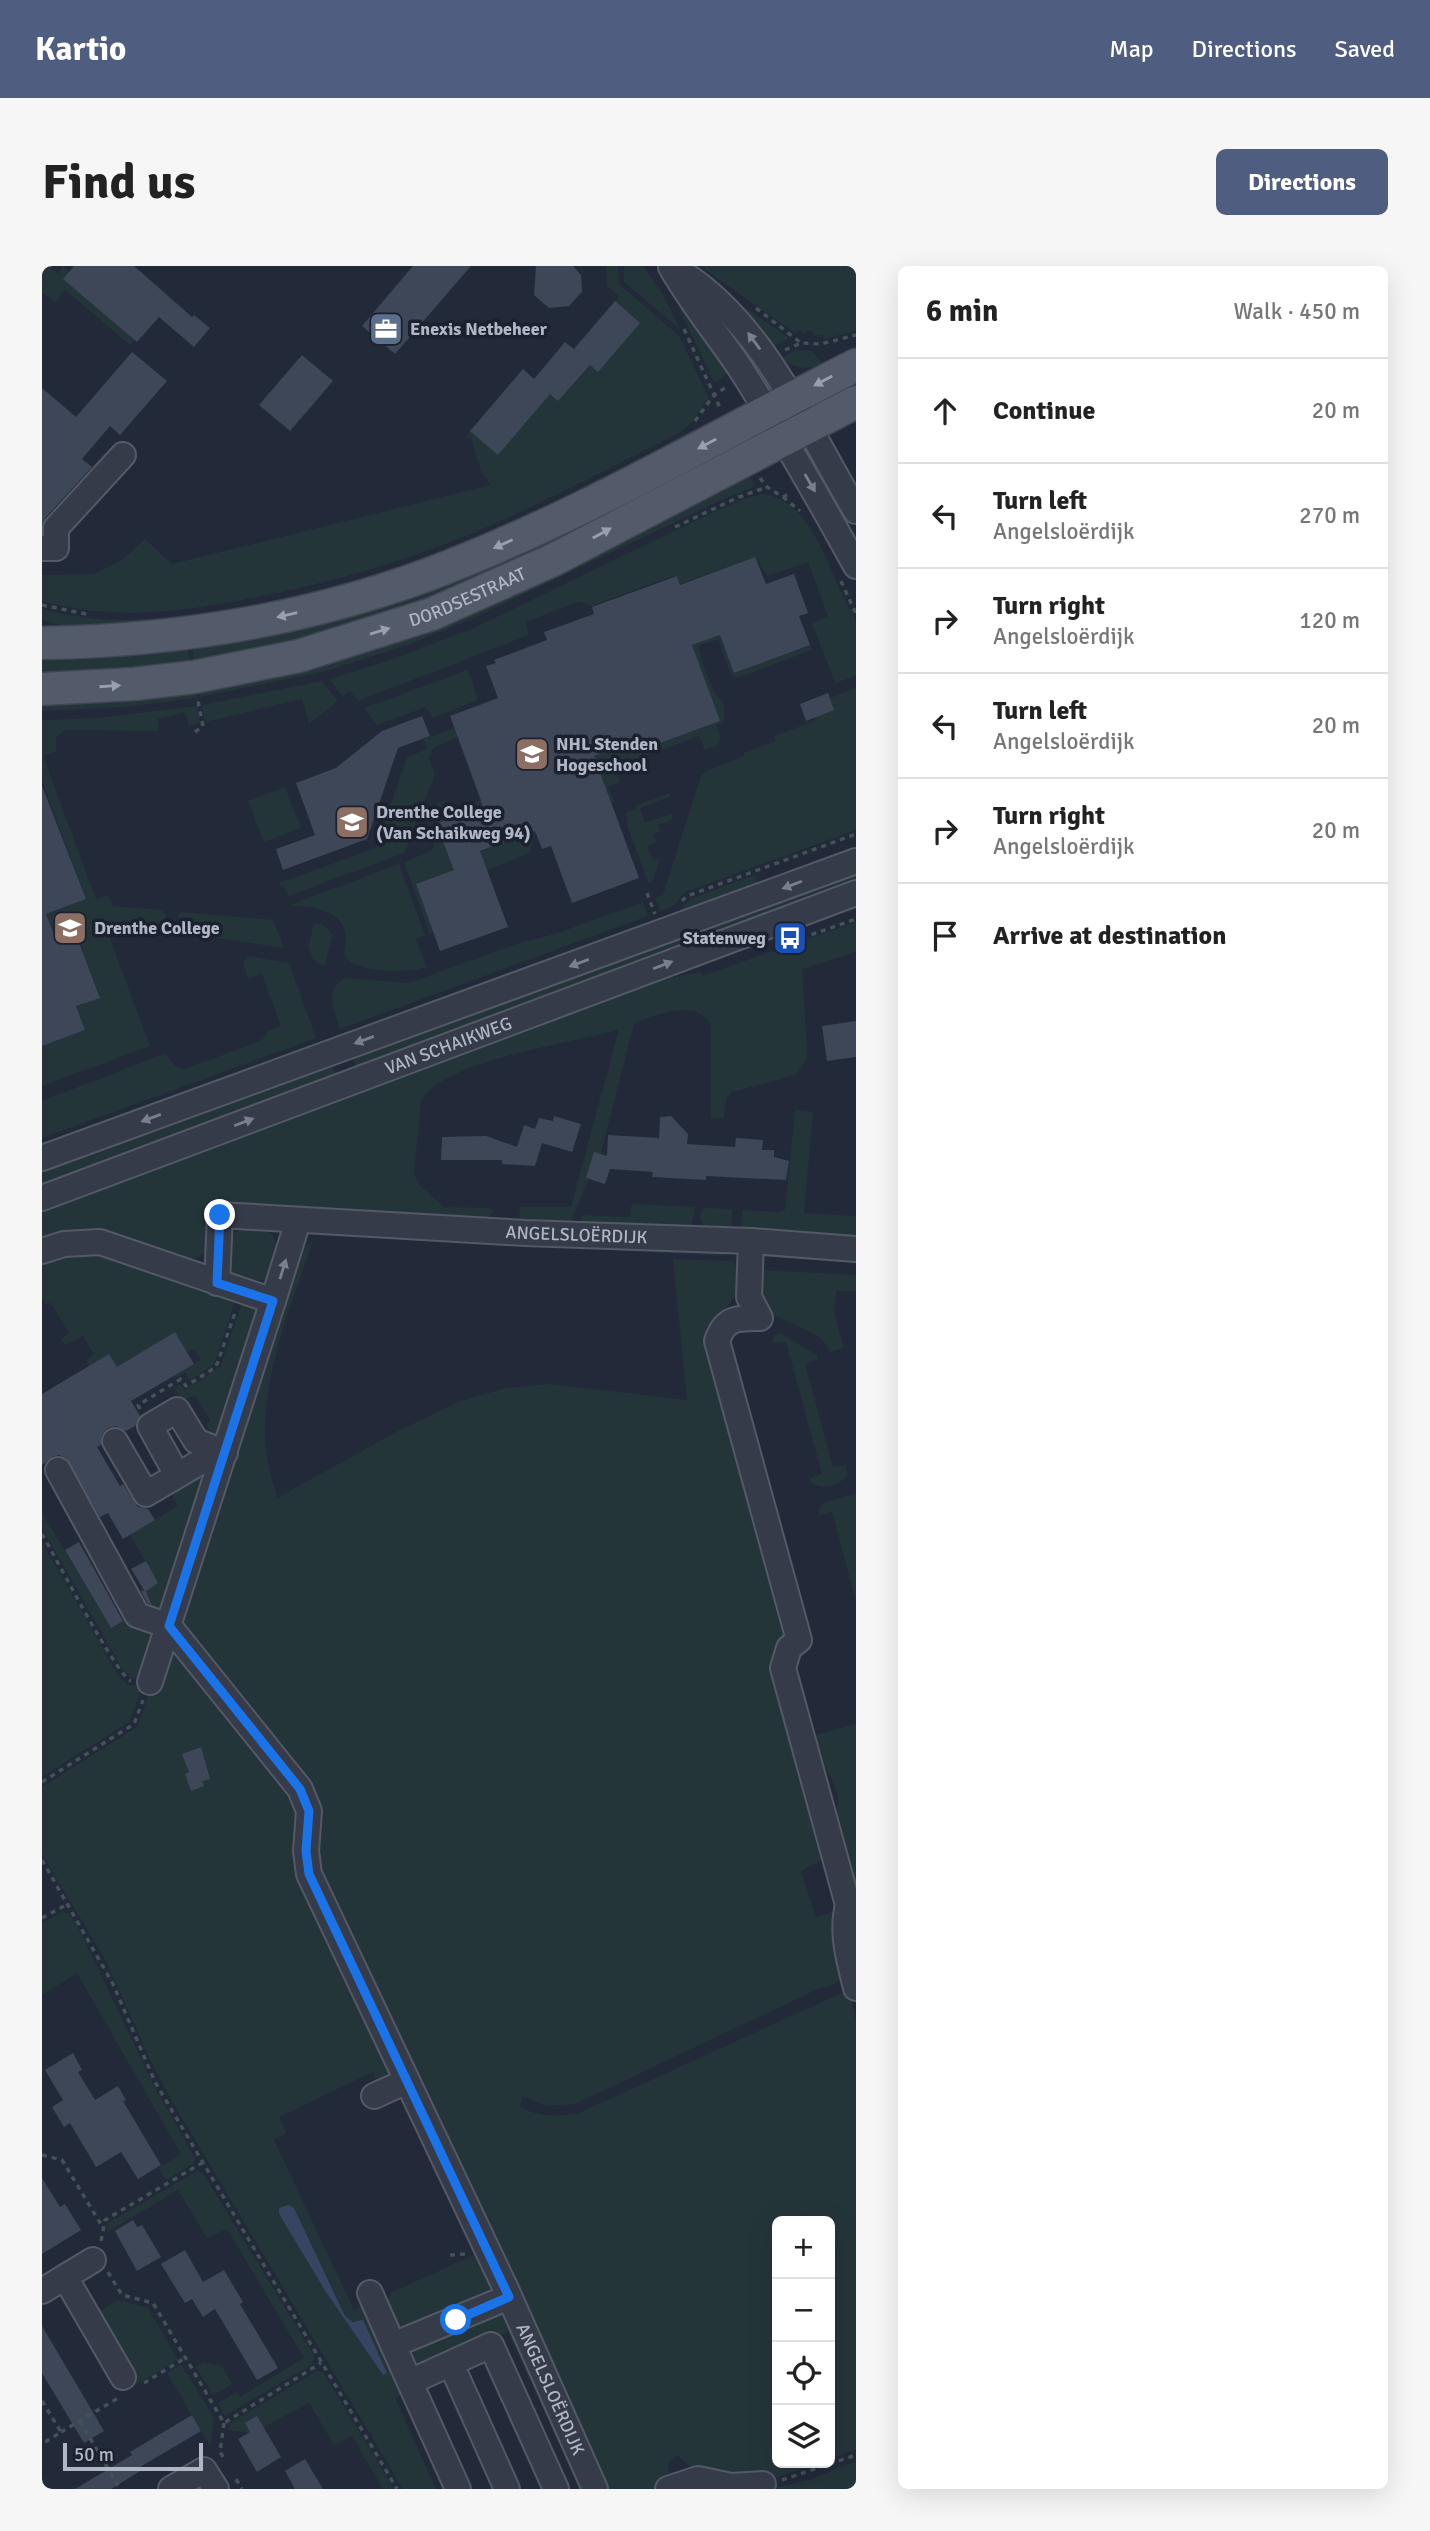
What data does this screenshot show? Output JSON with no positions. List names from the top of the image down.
{
  "streets": {
    "main road": ["DORDSESTRAAT"],
    "street": ["VAN SCHAIKWEG", "ANGELSLOËRDIJK"]
  },
  "places": {
    "office": ["Enexis Netbeheer"],
    "school or university": ["NHL Stenden Hogeschool", "Drenthe College (Van Schaikweg 94)", "Drenthe College"],
    "bus stop": ["Statenweg"]
  },
  "scale_bar": "50 m",
  "page": {
    "header": "Kartio",
    "nav": ["Map", "Directions", "Saved"],
    "buttons": "Directions",
    "title": "Find us",
    "heading": ["6 min", "Walk · 450 m"],
    "list": [
      ["Continue", "20 m"],
      ["Turn left", "Angelsloërdijk", "270 m"],
      ["Turn right", "Angelsloërdijk", "120 m"],
      ["Turn left", "Angelsloërdijk", "20 m"],
      ["Turn right", "Angelsloërdijk", "20 m"],
      "Arrive at destination"
    ],
    "map_buttons": ["+", "−"],
    "scale": "50 m"
  }
}
